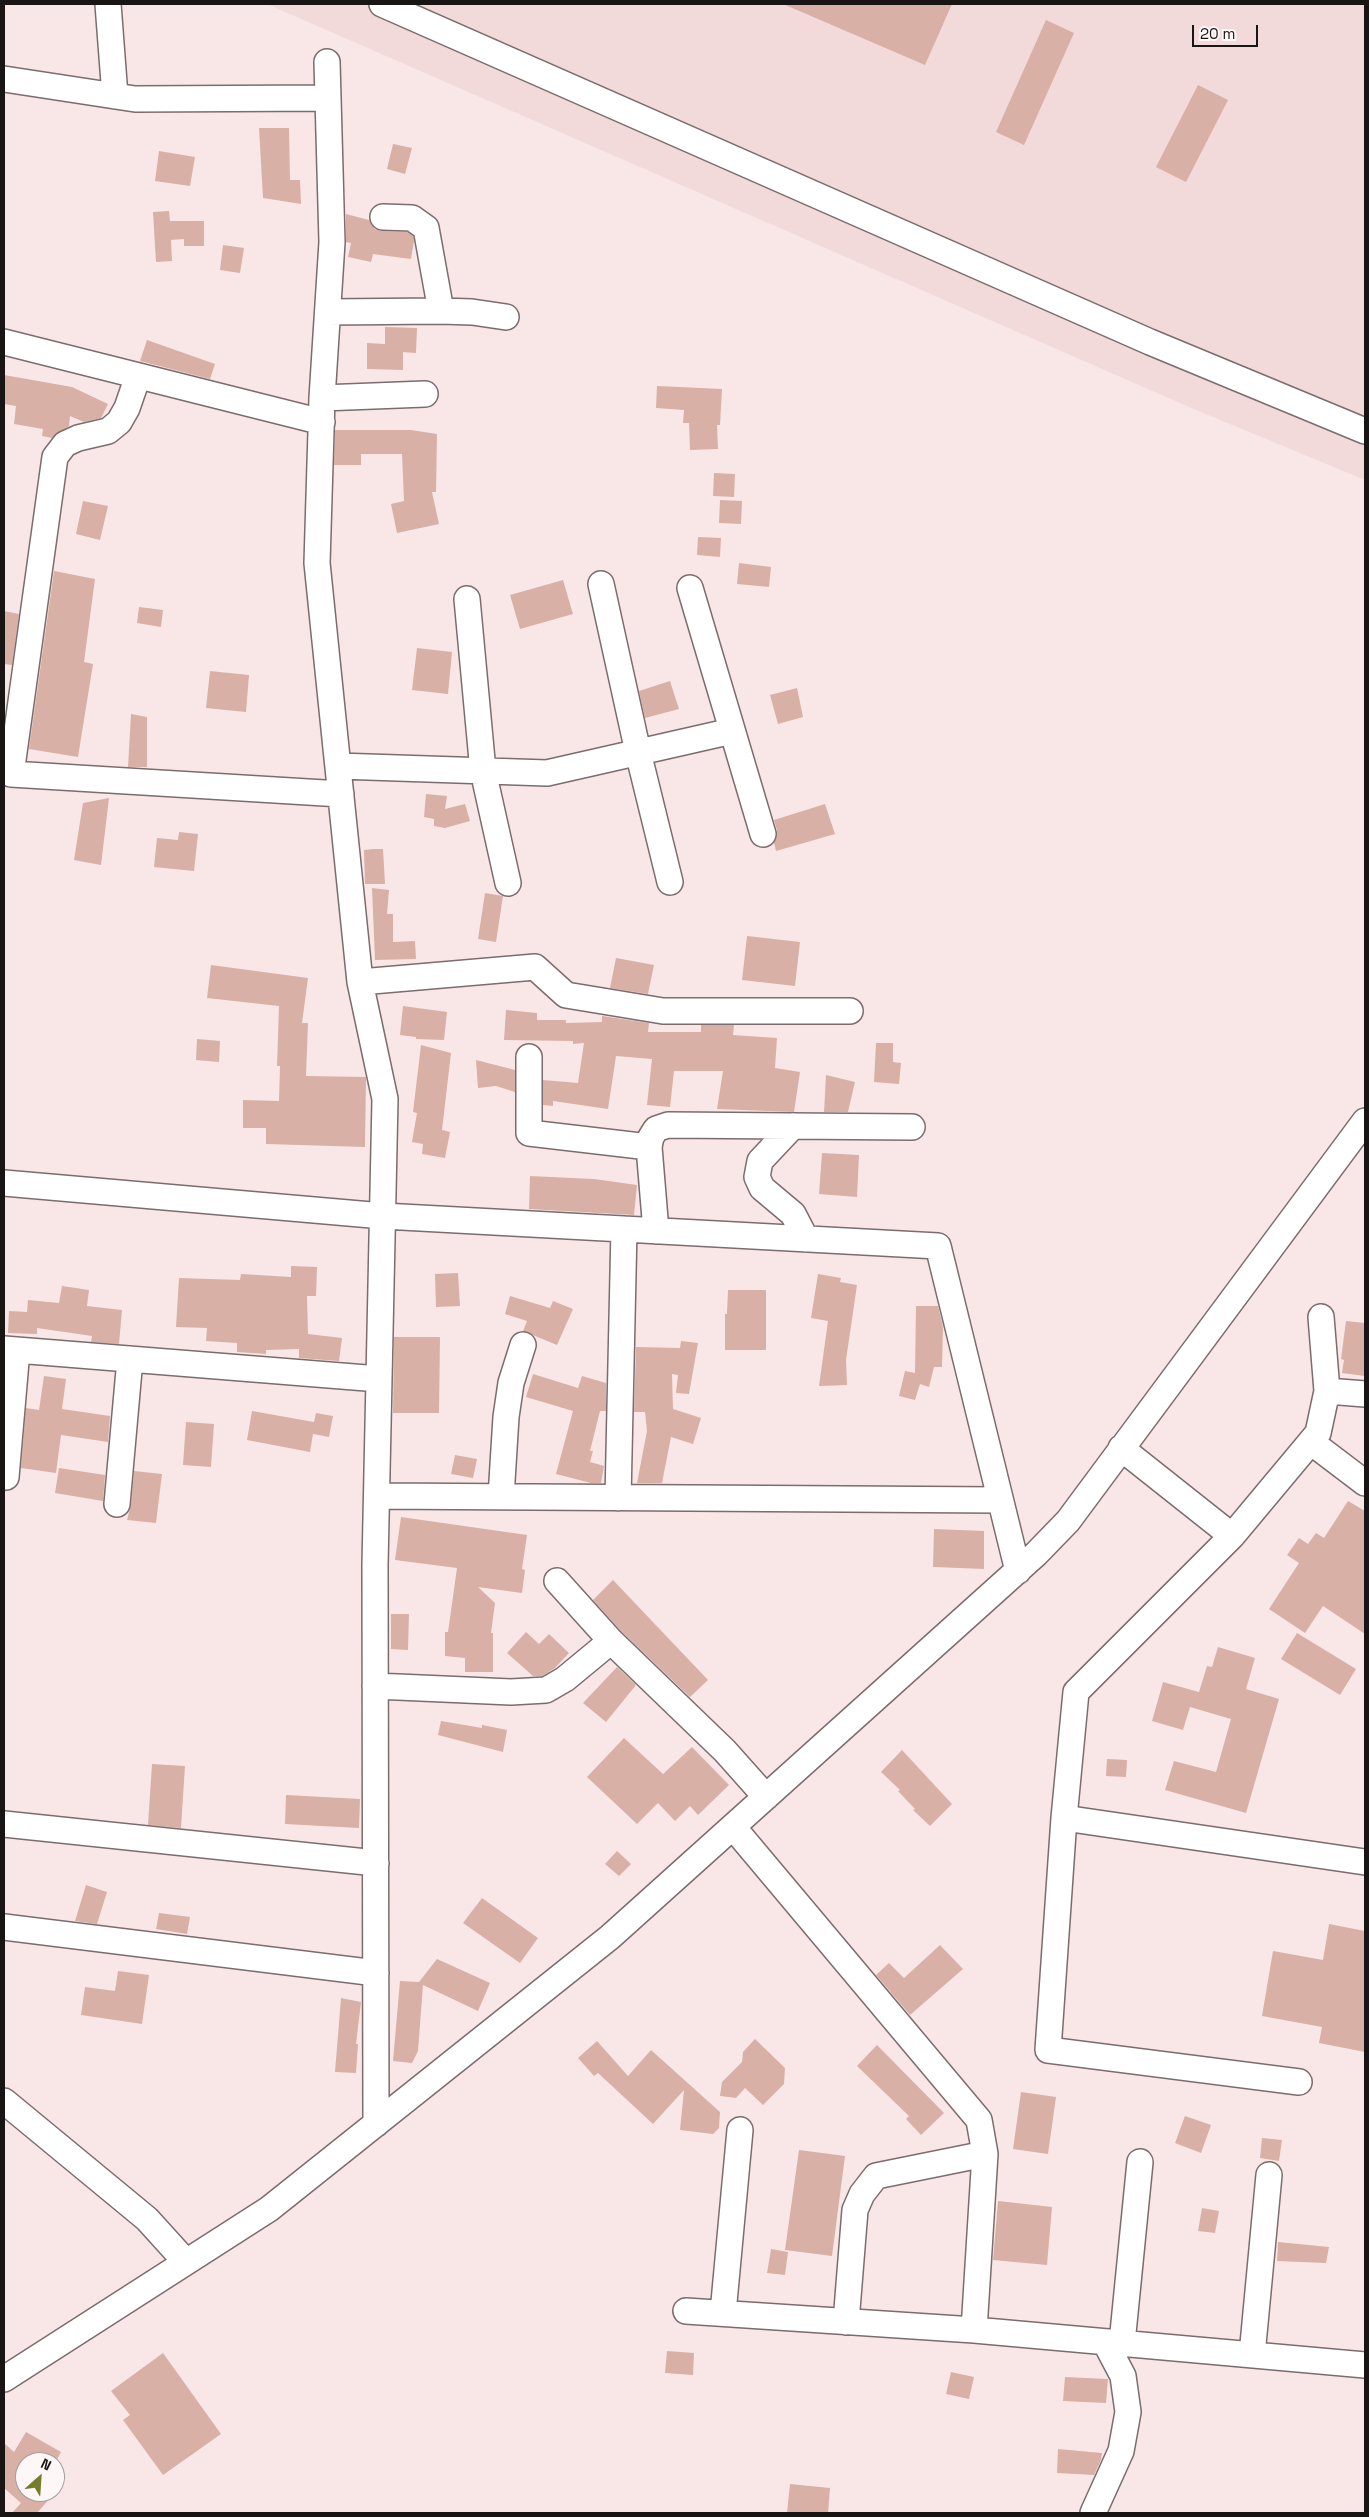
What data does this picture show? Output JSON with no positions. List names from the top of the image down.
{
  "scale_bar": "20 m",
  "north": "top right"
}
